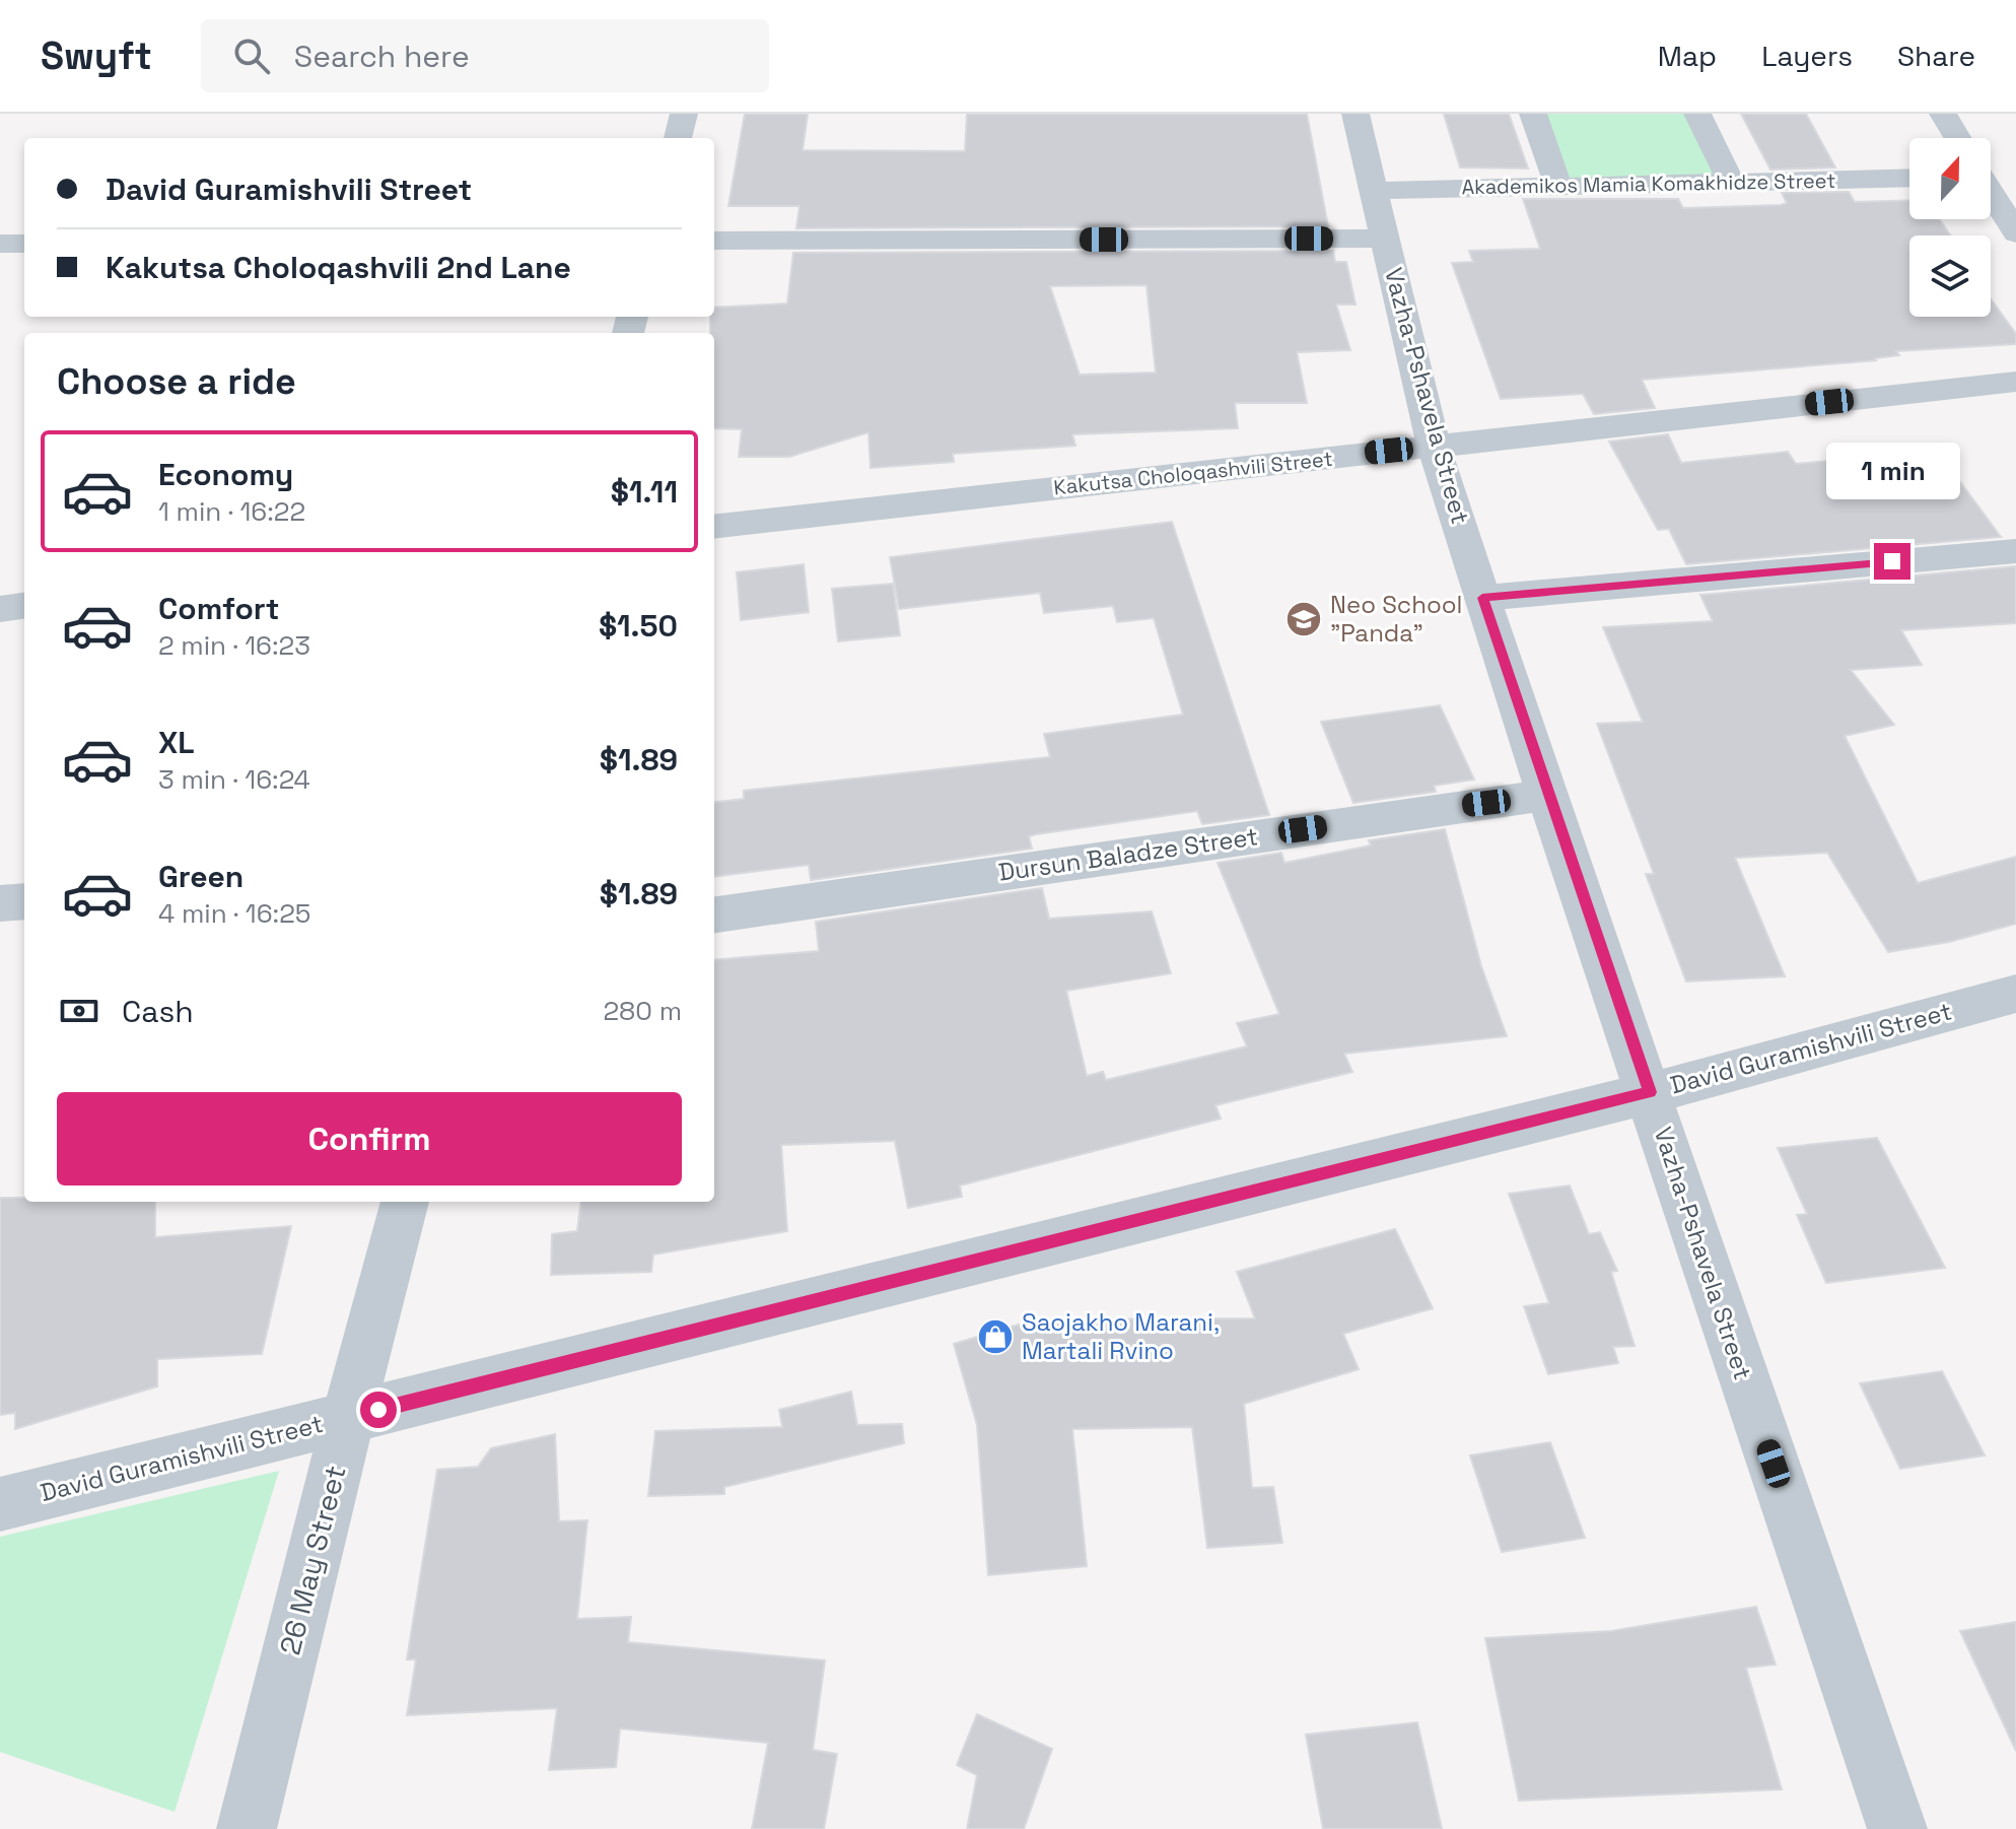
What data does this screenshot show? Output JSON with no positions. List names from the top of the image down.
{
  "streets": {
    "street": [
      "Akademikos Mamia Komakhidze Street",
      "Vazha-Pshavela Street",
      "Kakutsa Choloqashvili Street",
      "Dursun Baladze Street",
      "David Guramishvili Street",
      "26 May Street"
    ]
  },
  "crossings": [
    ["Akademikos Mamia Komakhidze Street", "Vazha-Pshavela Street"],
    ["Vazha-Pshavela Street", "Kakutsa Choloqashvili Street"],
    ["Vazha-Pshavela Street", "Dursun Baladze Street"],
    ["Vazha-Pshavela Street", "David Guramishvili Street"],
    ["David Guramishvili Street", "26 May Street"]
  ],
  "places": {
    "school or university": ["Neo School \"Panda\""],
    "shop": ["Saojakho Marani, Martali Rvino"]
  },
  "north": "top",
  "page": {
    "header": "Swyft",
    "search": "Search here",
    "nav": ["Map", "Layers", "Share"],
    "banner": ["David Guramishvili Street", "Kakutsa Choloqashvili 2nd Lane"],
    "heading": "Choose a ride",
    "list": [
      {
        "name": "Economy",
        "note": "1 min · 16:22",
        "value": "$1.11"
      },
      {
        "name": "Comfort",
        "note": "2 min · 16:23",
        "value": "$1.50"
      },
      {
        "name": "XL",
        "note": "3 min · 16:24",
        "value": "$1.89"
      },
      {
        "name": "Green",
        "note": "4 min · 16:25",
        "value": "$1.89"
      }
    ],
    "bubble": "1 min",
    "pay": ["Cash", "280 m"],
    "buttons": "Confirm"
  }
}
